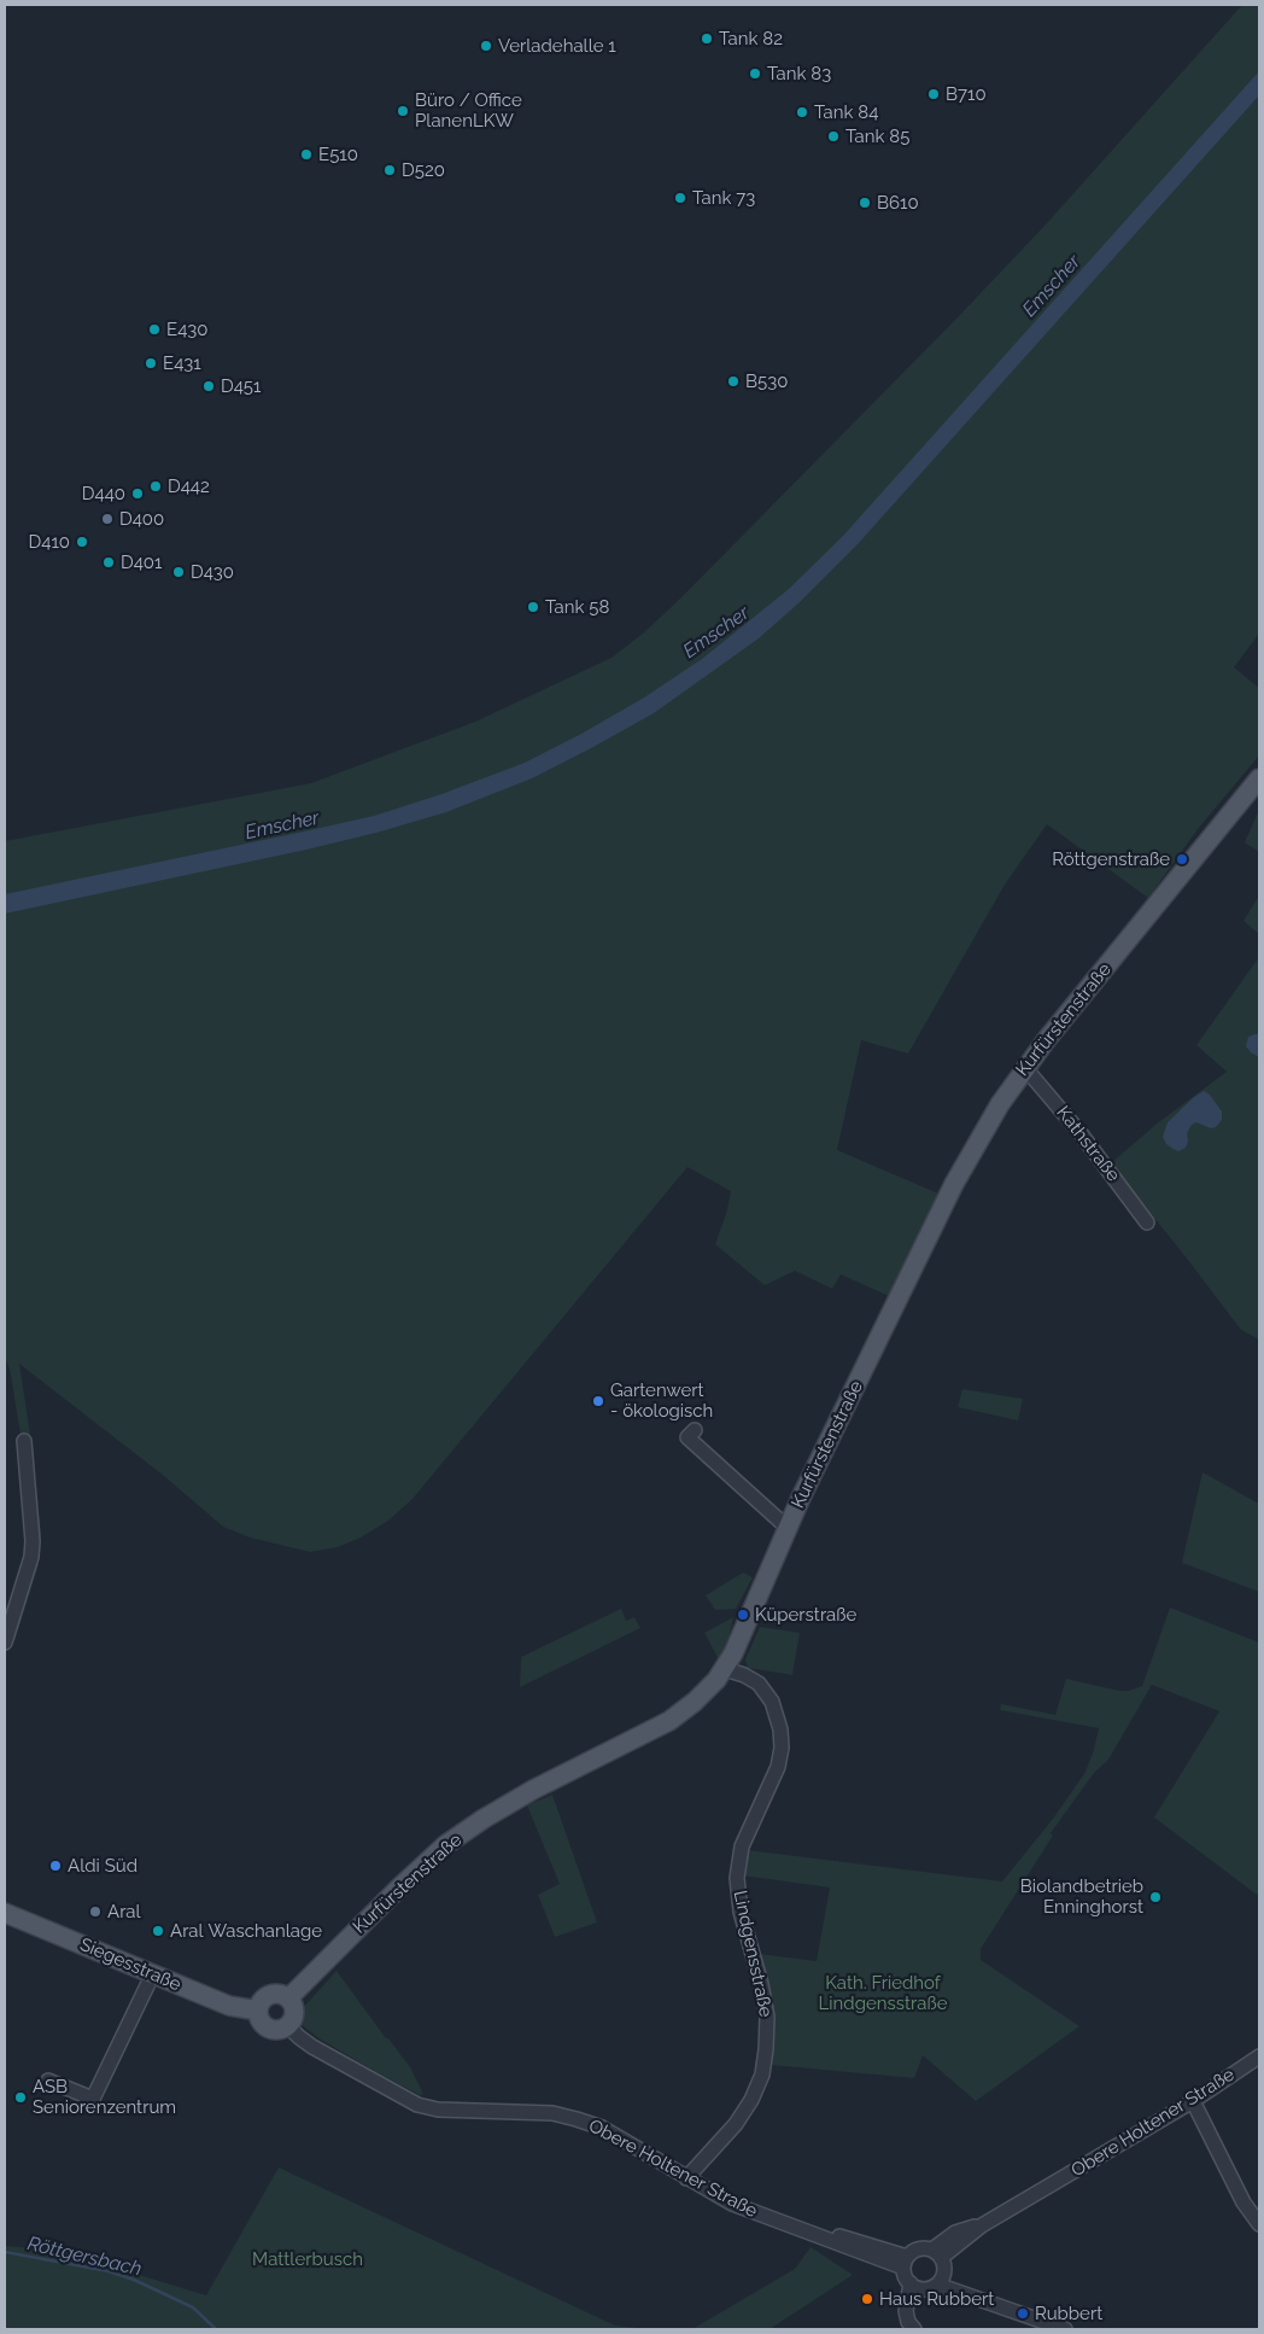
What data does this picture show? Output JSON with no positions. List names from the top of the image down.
{
  "streets": {
    "main road": ["Kurfürstenstraße", "Siegesstraße"],
    "street": ["Kathstraße", "Lindgensstraße", "Obere Holtener Straße"]
  },
  "crossings": [
    ["Kurfürstenstraße", "Kathstraße"],
    ["Kurfürstenstraße", "Lindgensstraße"],
    ["Kurfürstenstraße", "Siegesstraße"],
    ["Kurfürstenstraße", "Obere Holtener Straße"],
    ["Lindgensstraße", "Obere Holtener Straße"],
    ["Siegesstraße", "Obere Holtener Straße"]
  ],
  "water": ["Emscher", "Röttgersbach"],
  "parks": ["Kath. Friedhof Lindgensstraße", "Mattlerbusch"],
  "places": [
    "Tank 82",
    "Verladehalle 1",
    "Tank 83",
    "B710",
    "Büro / Office PlanenLKW",
    "Tank 84",
    "Tank 85",
    "E510",
    "D520",
    "Tank 73",
    "B610",
    "E430",
    "E431",
    "B530",
    "D451",
    "D442",
    "D440",
    "D400",
    "D410",
    "D401",
    "D430",
    "Tank 58",
    "Röttgenstraße",
    "Gartenwert - ökologisch",
    "Küperstraße",
    "Aldi Süd",
    "Biolandbetrieb Enninghorst",
    "Aral",
    "Aral Waschanlage",
    "ASB Seniorenzentrum",
    "Haus Rubbert",
    "Rubbert"
  ]
}
